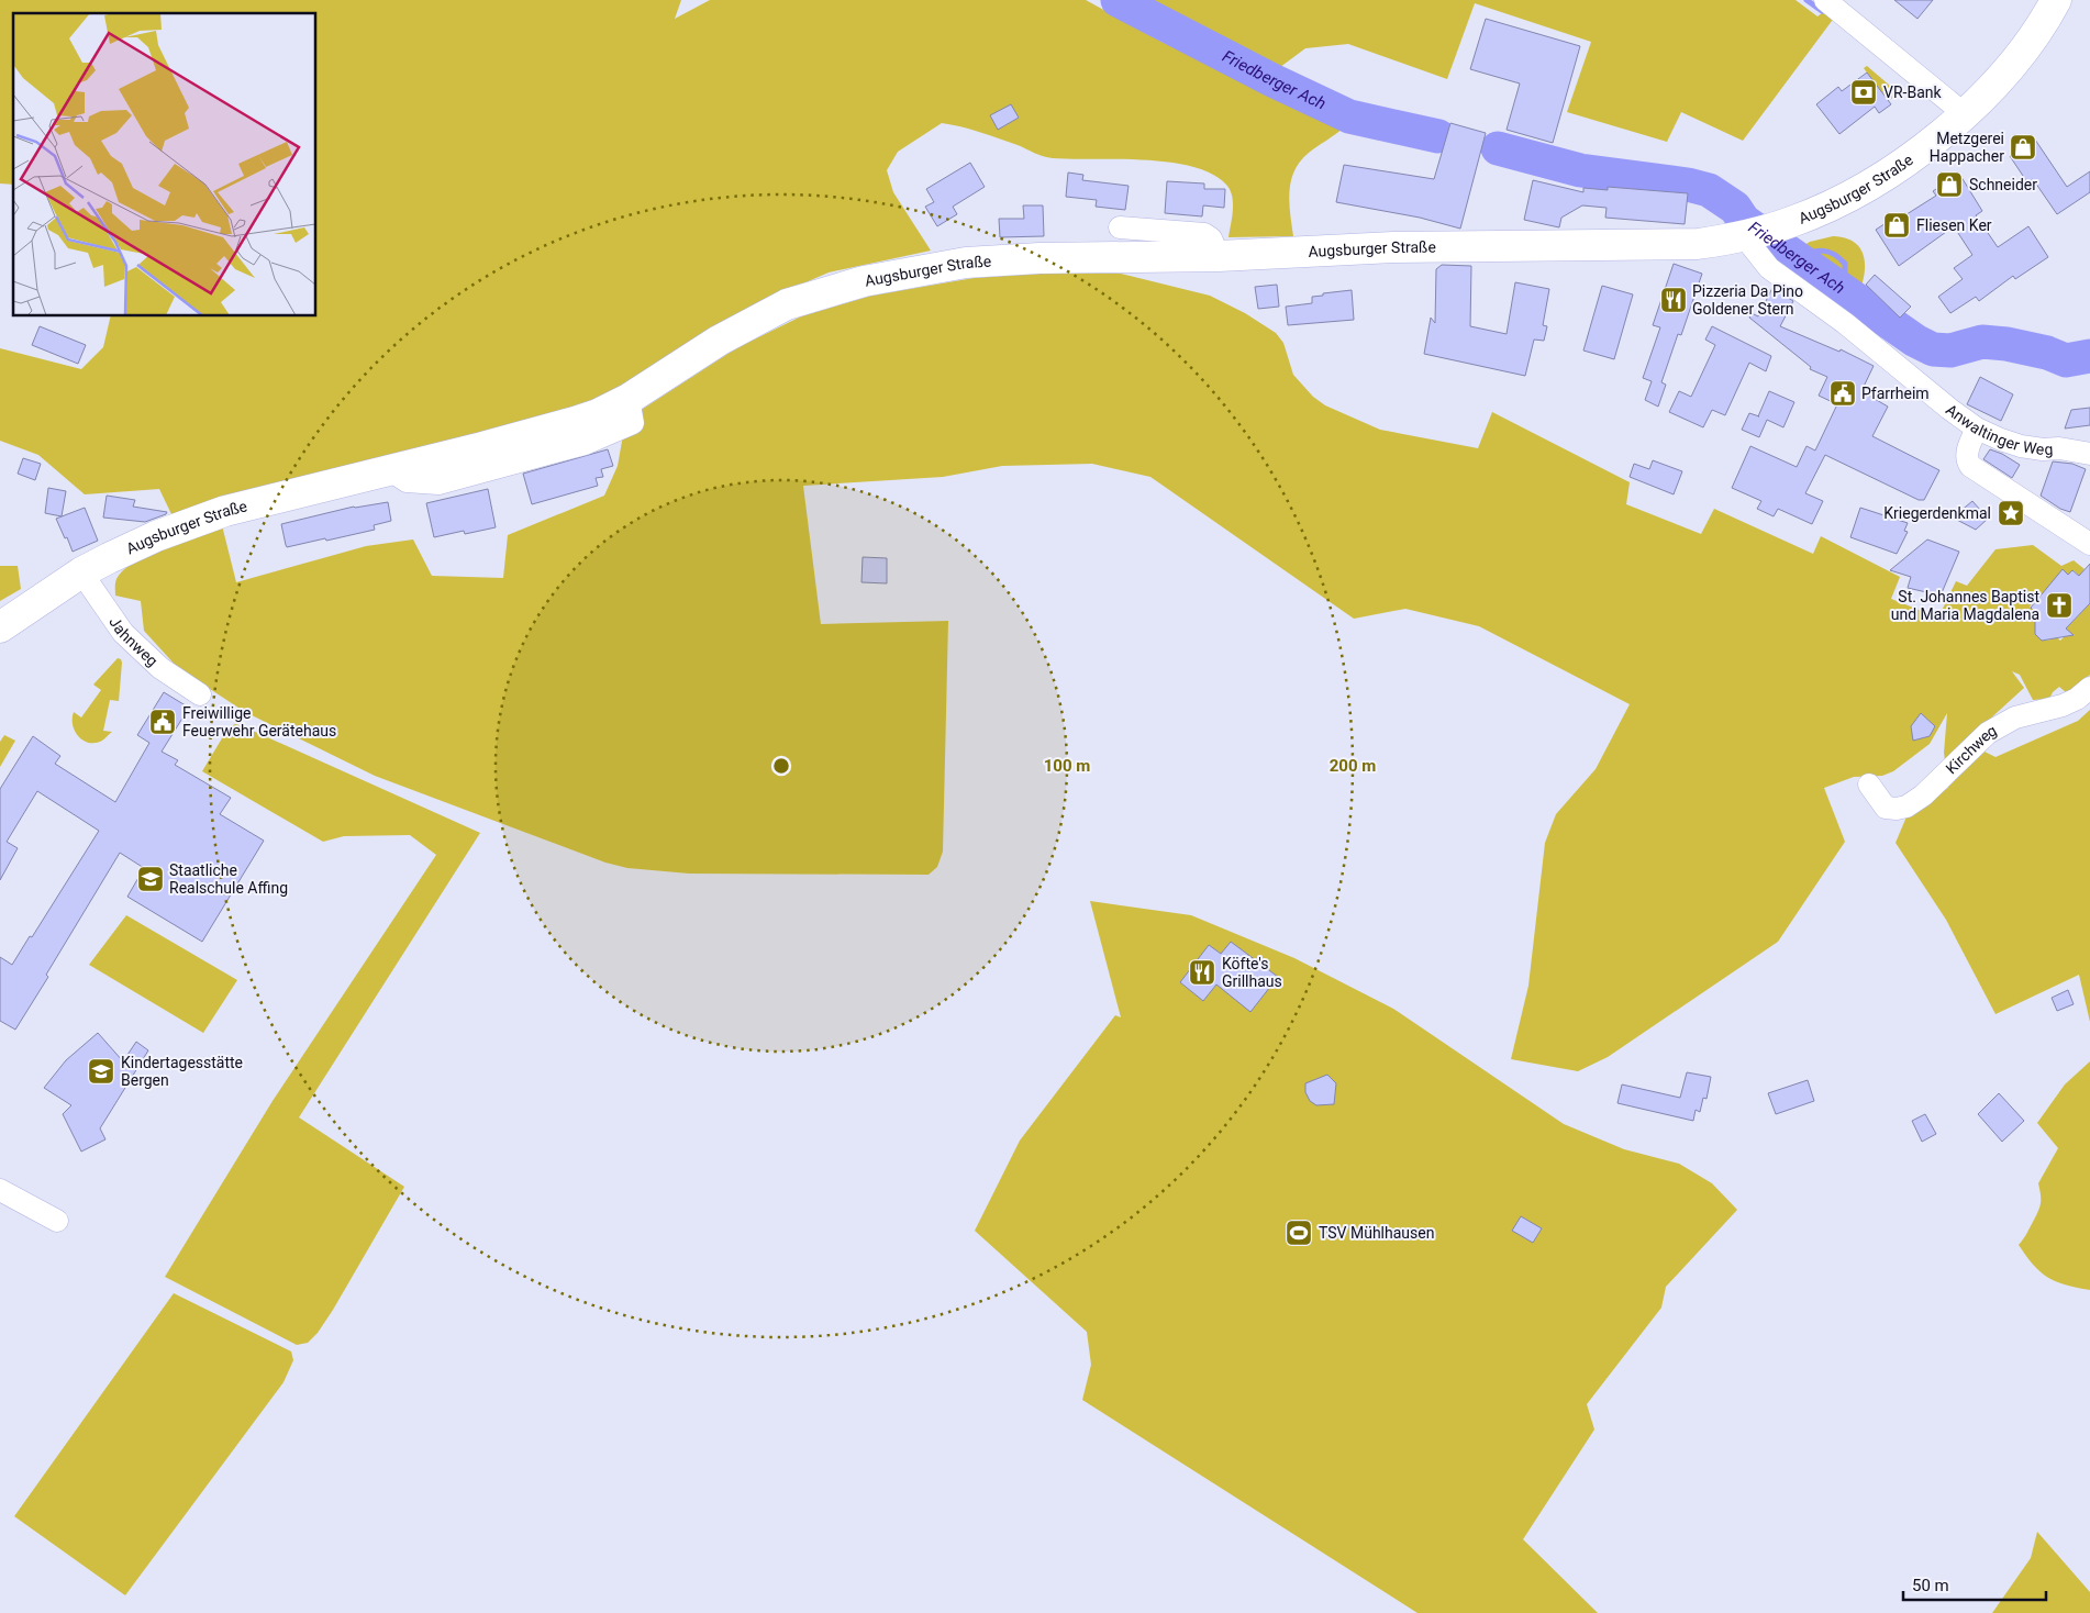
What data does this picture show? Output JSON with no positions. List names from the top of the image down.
{
  "streets": {
    "main road": ["Augsburger Straße"],
    "street": ["Anwaltinger Weg", "Jahnweg", "Kirchweg"]
  },
  "crossings": [
    ["Augsburger Straße", "Anwaltinger Weg"],
    ["Augsburger Straße", "Jahnweg"]
  ],
  "water": ["Friedberger Ach"],
  "places": {
    "bank": ["VR-Bank"],
    "shop": ["Metzgerei Happacher", "Schneider", "Fliesen Ker"],
    "restaurant": ["Pizzeria Da Pino Goldener Stern", "Köfte's Grillhaus"],
    "public building": ["Pfarrheim", "Freiwillige Feuerwehr Gerätehaus"],
    "place": ["Kriegerdenkmal"],
    "church": ["St. Johannes Baptist und Maria Magdalena"],
    "school or university": ["Staatliche Realschule Affing", "Kindertagesstätte Bergen"],
    "sports": ["TSV Mühlhausen"]
  },
  "scale_bar": "50 m",
  "rings": ["100 m", "200 m"]
}
